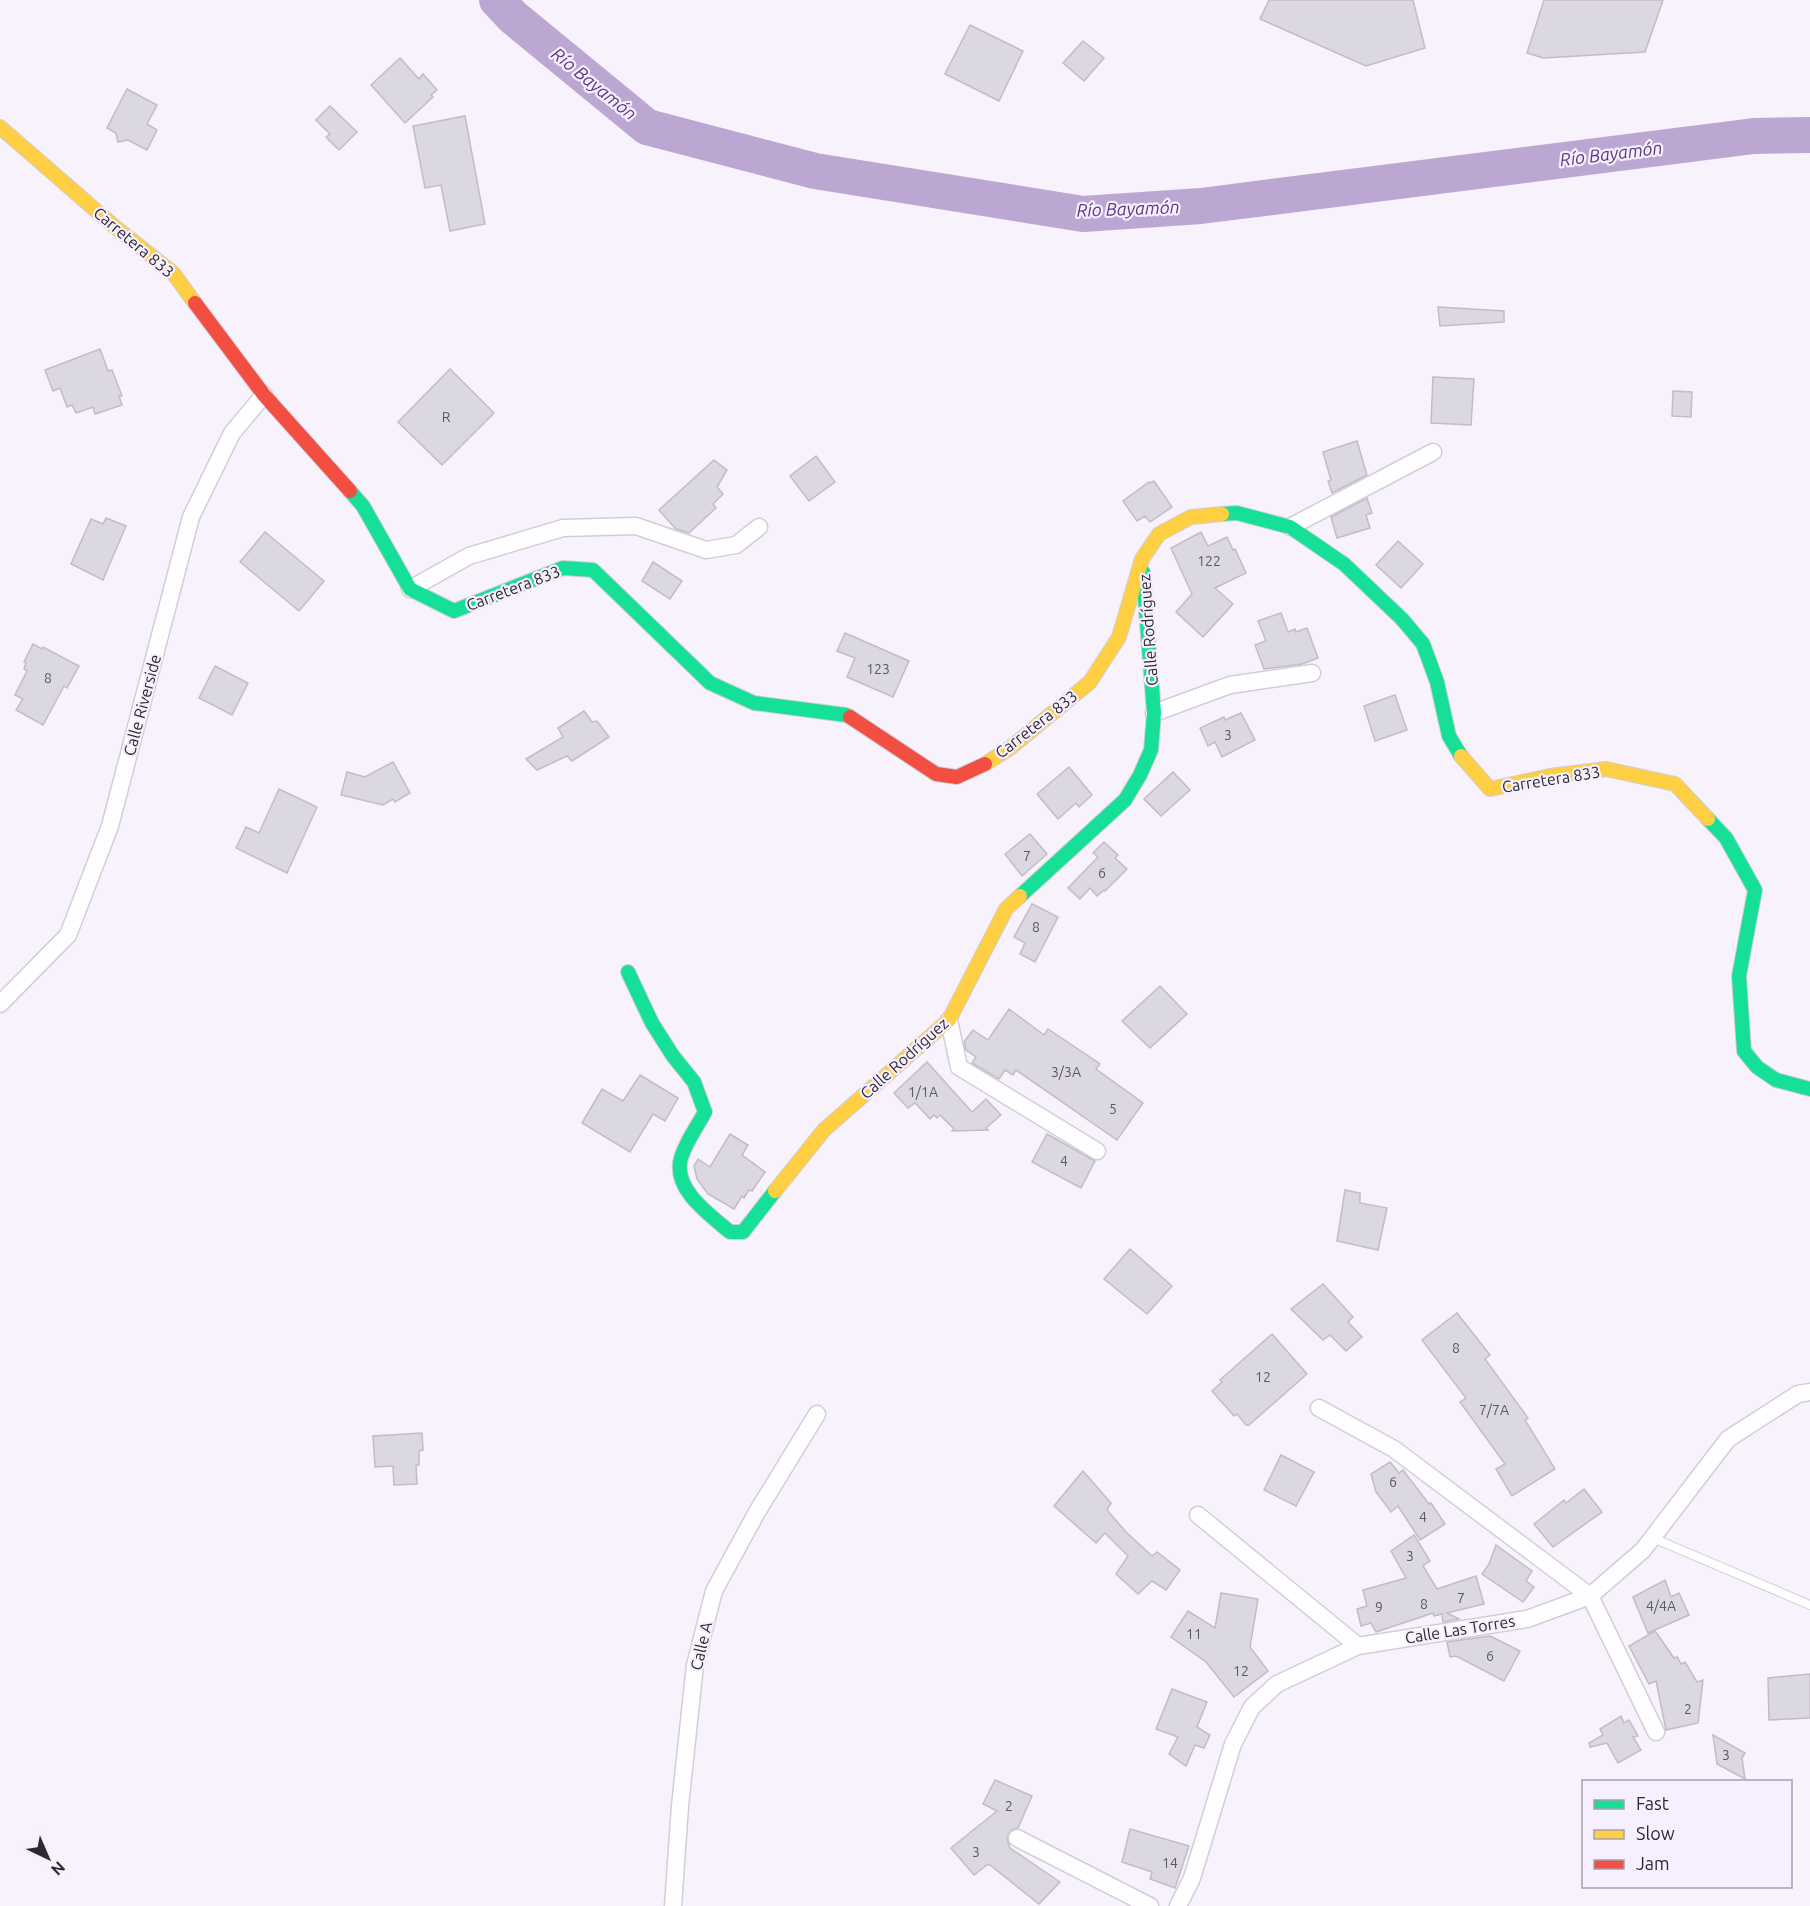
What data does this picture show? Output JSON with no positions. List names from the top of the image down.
{
  "streets": {
    "street": [
      "Carretera 833",
      "Calle Rodríguez",
      "Calle Riverside",
      "Calle Las Torres",
      "Calle A"
    ]
  },
  "crossings": [
    ["Carretera 833", "Calle Rodríguez"],
    ["Carretera 833", "Calle Riverside"]
  ],
  "water": ["Río Bayamón"],
  "house_numbers": [
    "R",
    "122",
    "123",
    "8",
    "3",
    "7",
    "6",
    "8",
    "3/3A",
    "1/1A",
    "5",
    "4",
    "8",
    "12",
    "7/7A",
    "6",
    "4",
    "3",
    "7",
    "8",
    "4/4A",
    "9",
    "11",
    "6",
    "12",
    "2",
    "3",
    "2",
    "3",
    "14"
  ],
  "legend": ["Fast", "Slow", "Jam"],
  "north": "bottom right"
}
